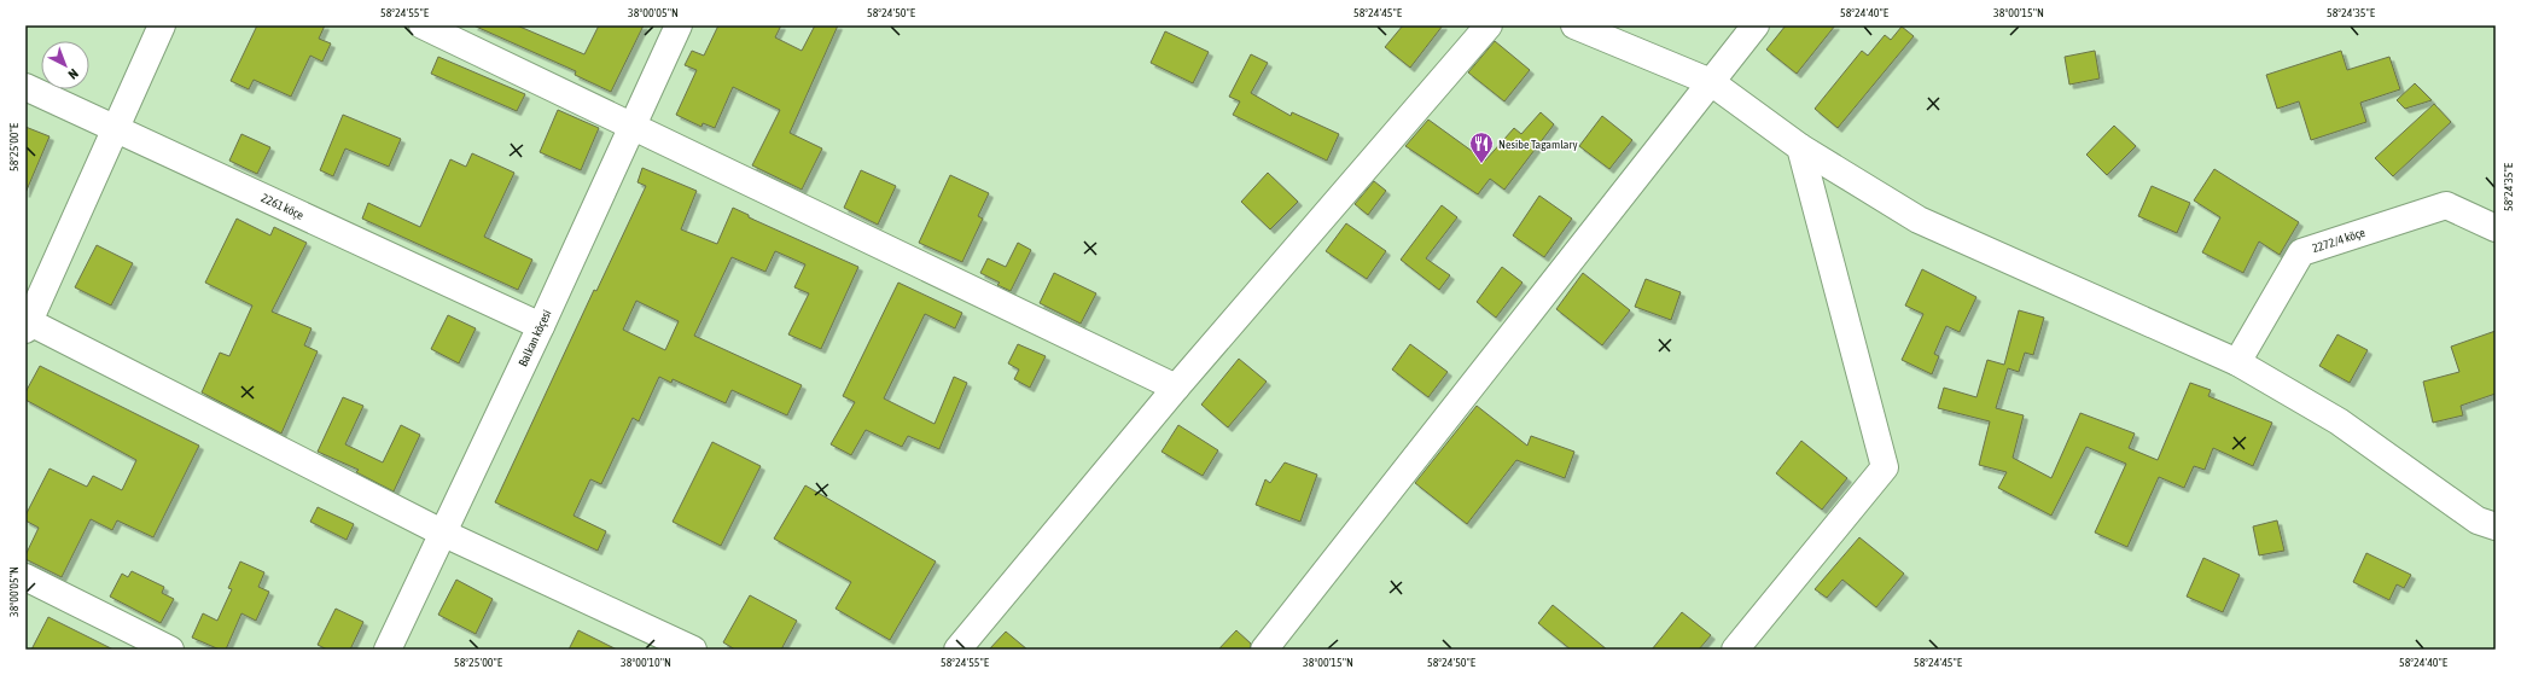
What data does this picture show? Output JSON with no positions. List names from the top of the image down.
{
  "streets": {
    "street": ["2261 köçe", "2272/4 köçe", "Balkan köçesi"]
  },
  "crossings": [
    ["2261 köçe", "Balkan köçesi"]
  ],
  "places": {
    "restaurant": ["Nesibe Tagamlary"]
  },
  "north": "bottom right",
  "coordinates": [
    "58°24'55\"E",
    "38°00'05\"N",
    "58°24'50\"E",
    "58°24'45\"E",
    "58°24'40\"E",
    "38°00'15\"N",
    "58°24'35\"E",
    "58°25'00\"E",
    "38°00'10\"N"
  ]
}
